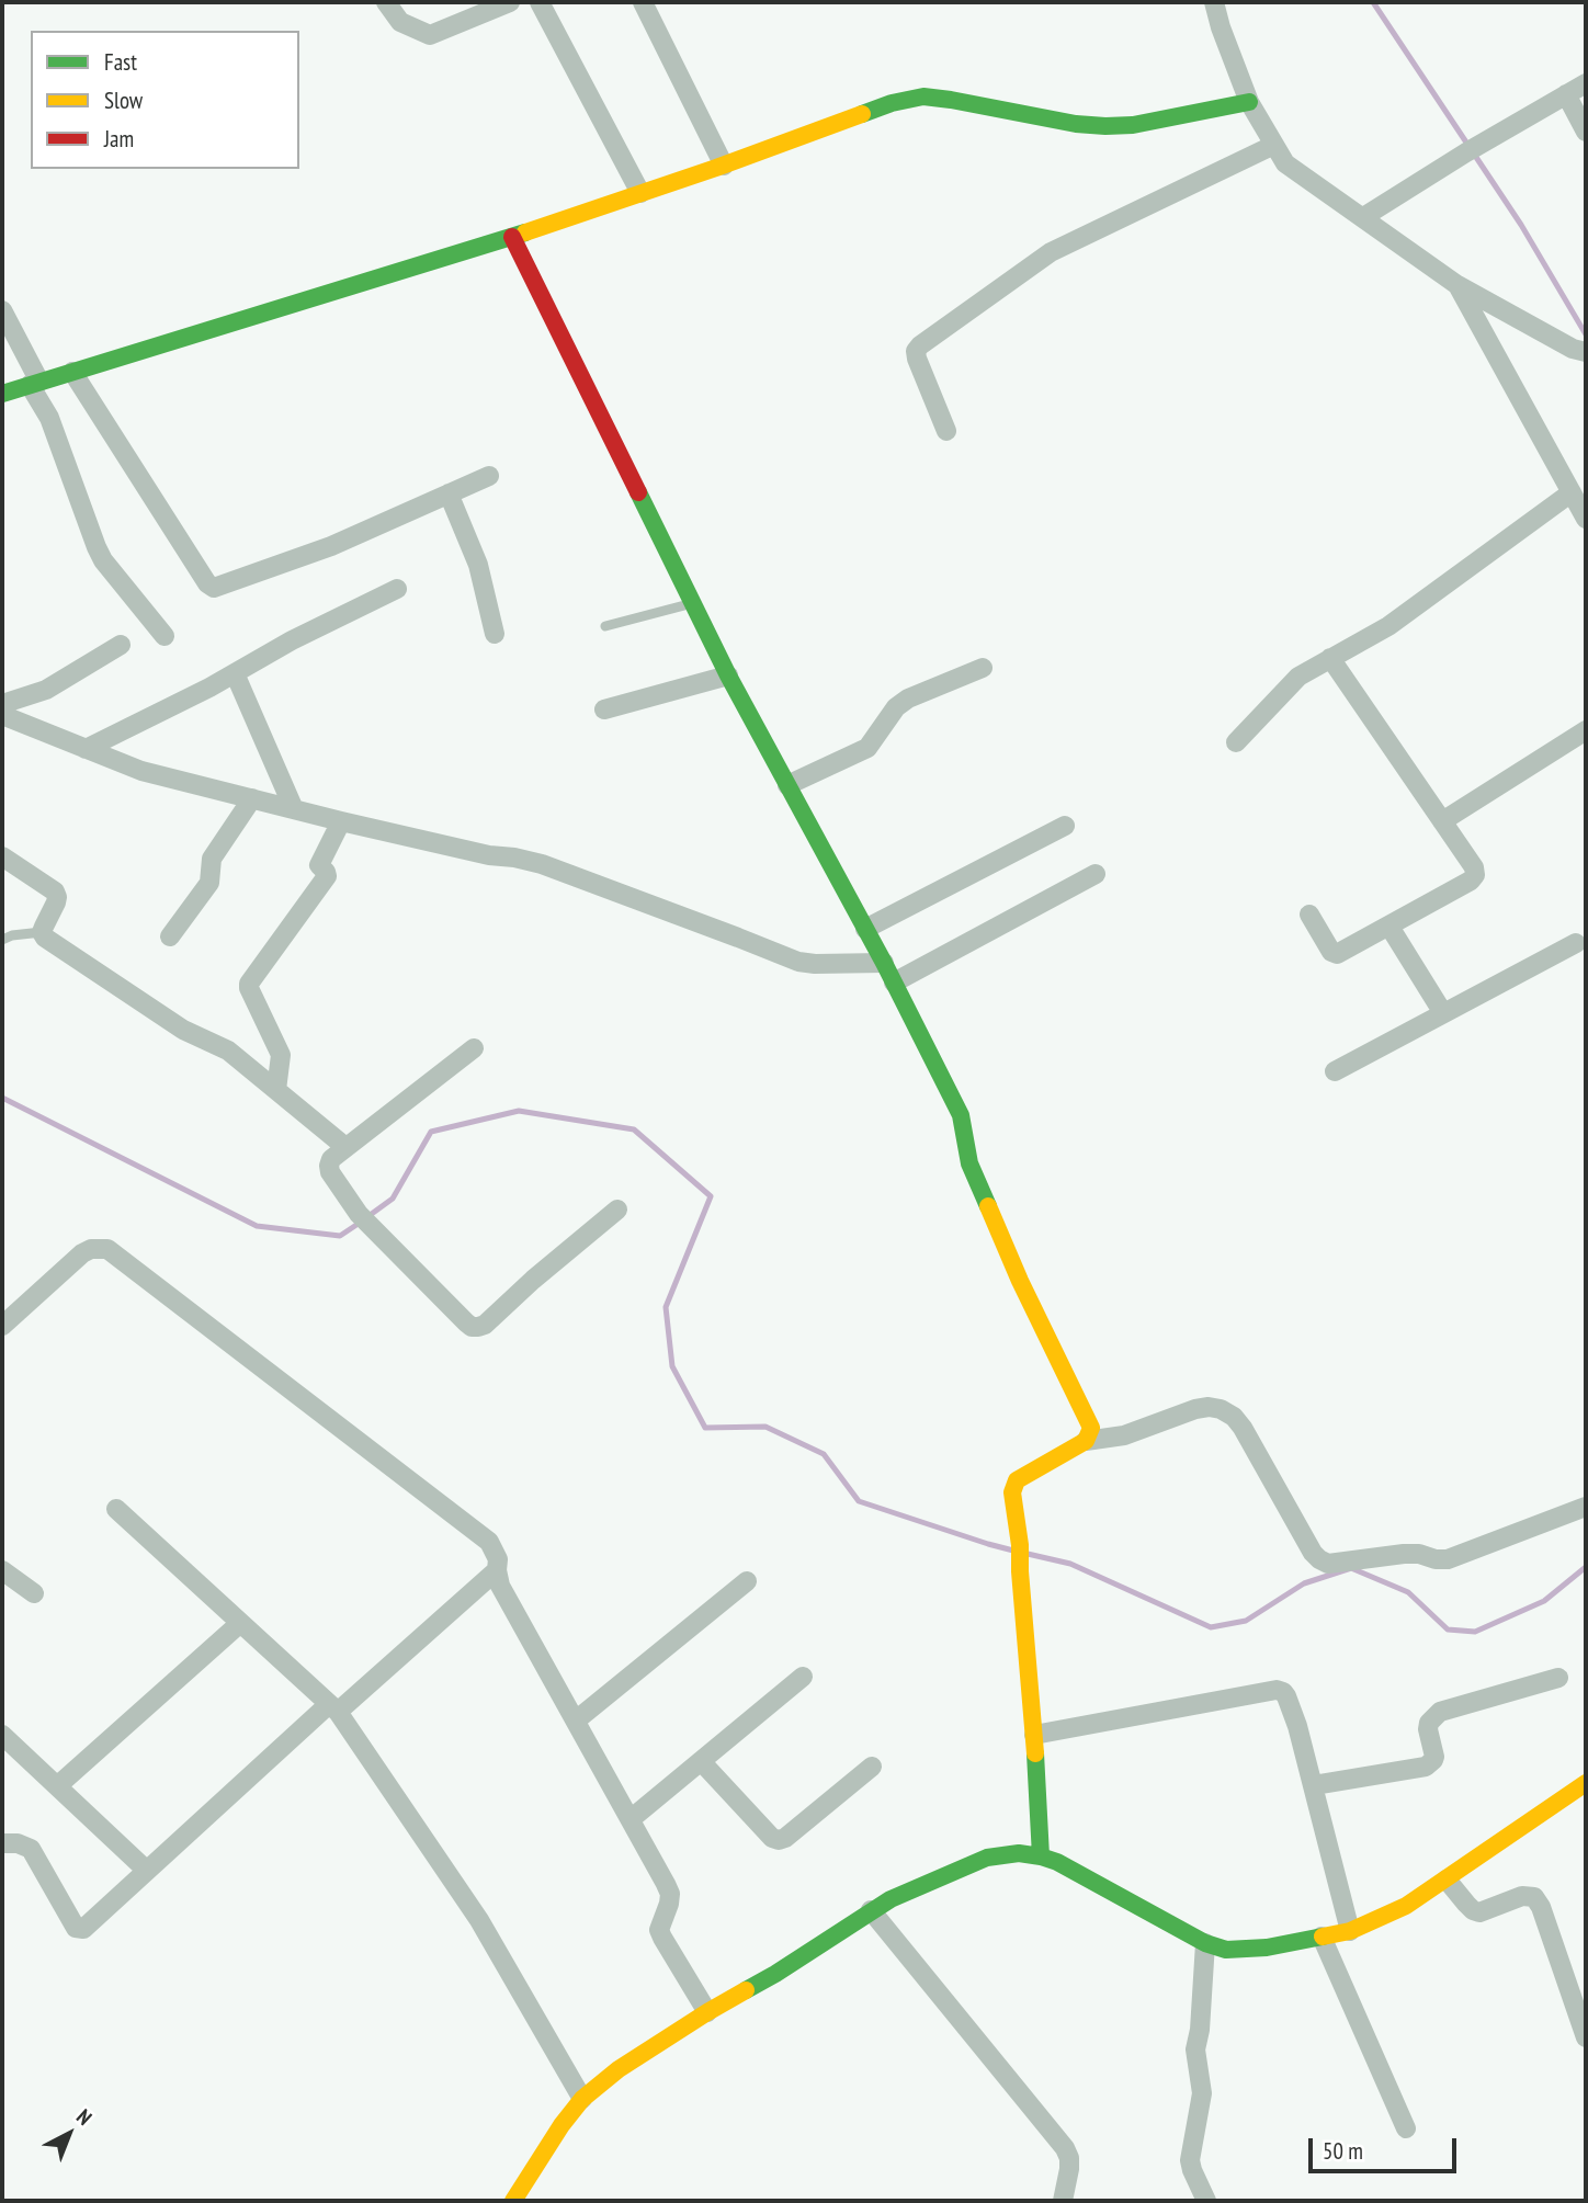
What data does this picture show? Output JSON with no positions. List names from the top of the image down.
{
  "legend": ["Fast", "Slow", "Jam"],
  "scale_bar": "50 m",
  "north": "top right"
}
